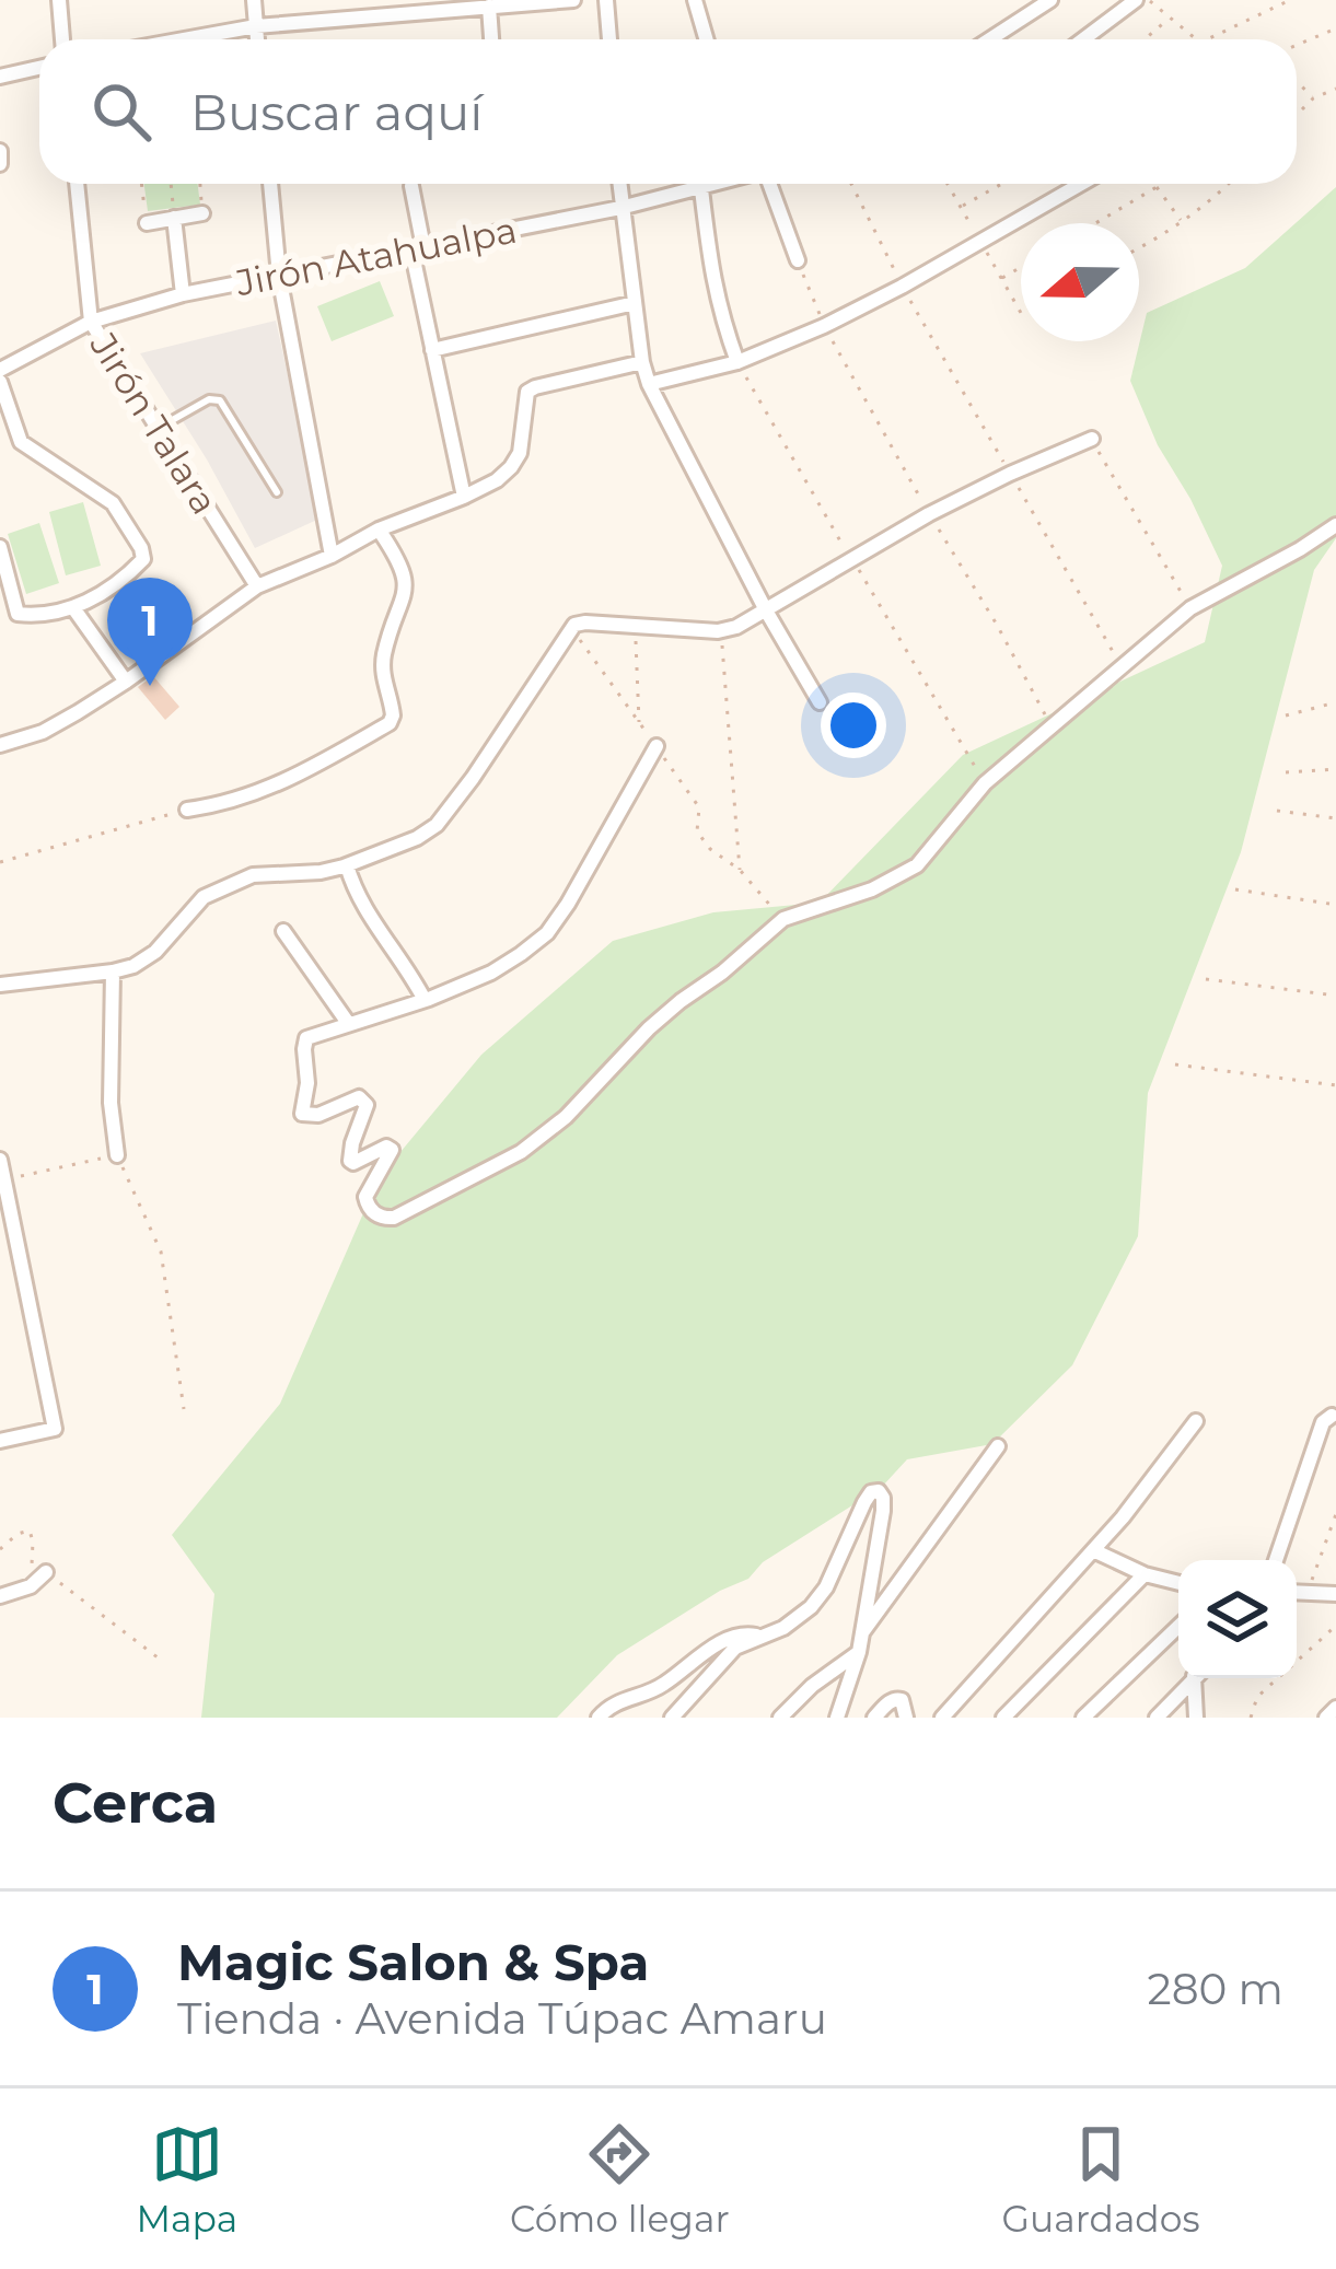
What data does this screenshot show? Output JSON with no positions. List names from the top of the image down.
{
  "streets": {
    "street": ["Jirón Atahualpa", "Jirón Talara"]
  },
  "crossings": [
    ["Jirón Atahualpa", "Jirón Talara"]
  ],
  "north": "left",
  "page": {
    "search": "Buscar aquí",
    "pins": "1",
    "heading": "Cerca",
    "list": [
      {
        "mark": "1",
        "name": "Magic Salon & Spa",
        "note": "Tienda · Avenida Túpac Amaru",
        "value": "280 m"
      }
    ],
    "nav": ["Mapa", "Cómo llegar", "Guardados"]
  }
}
